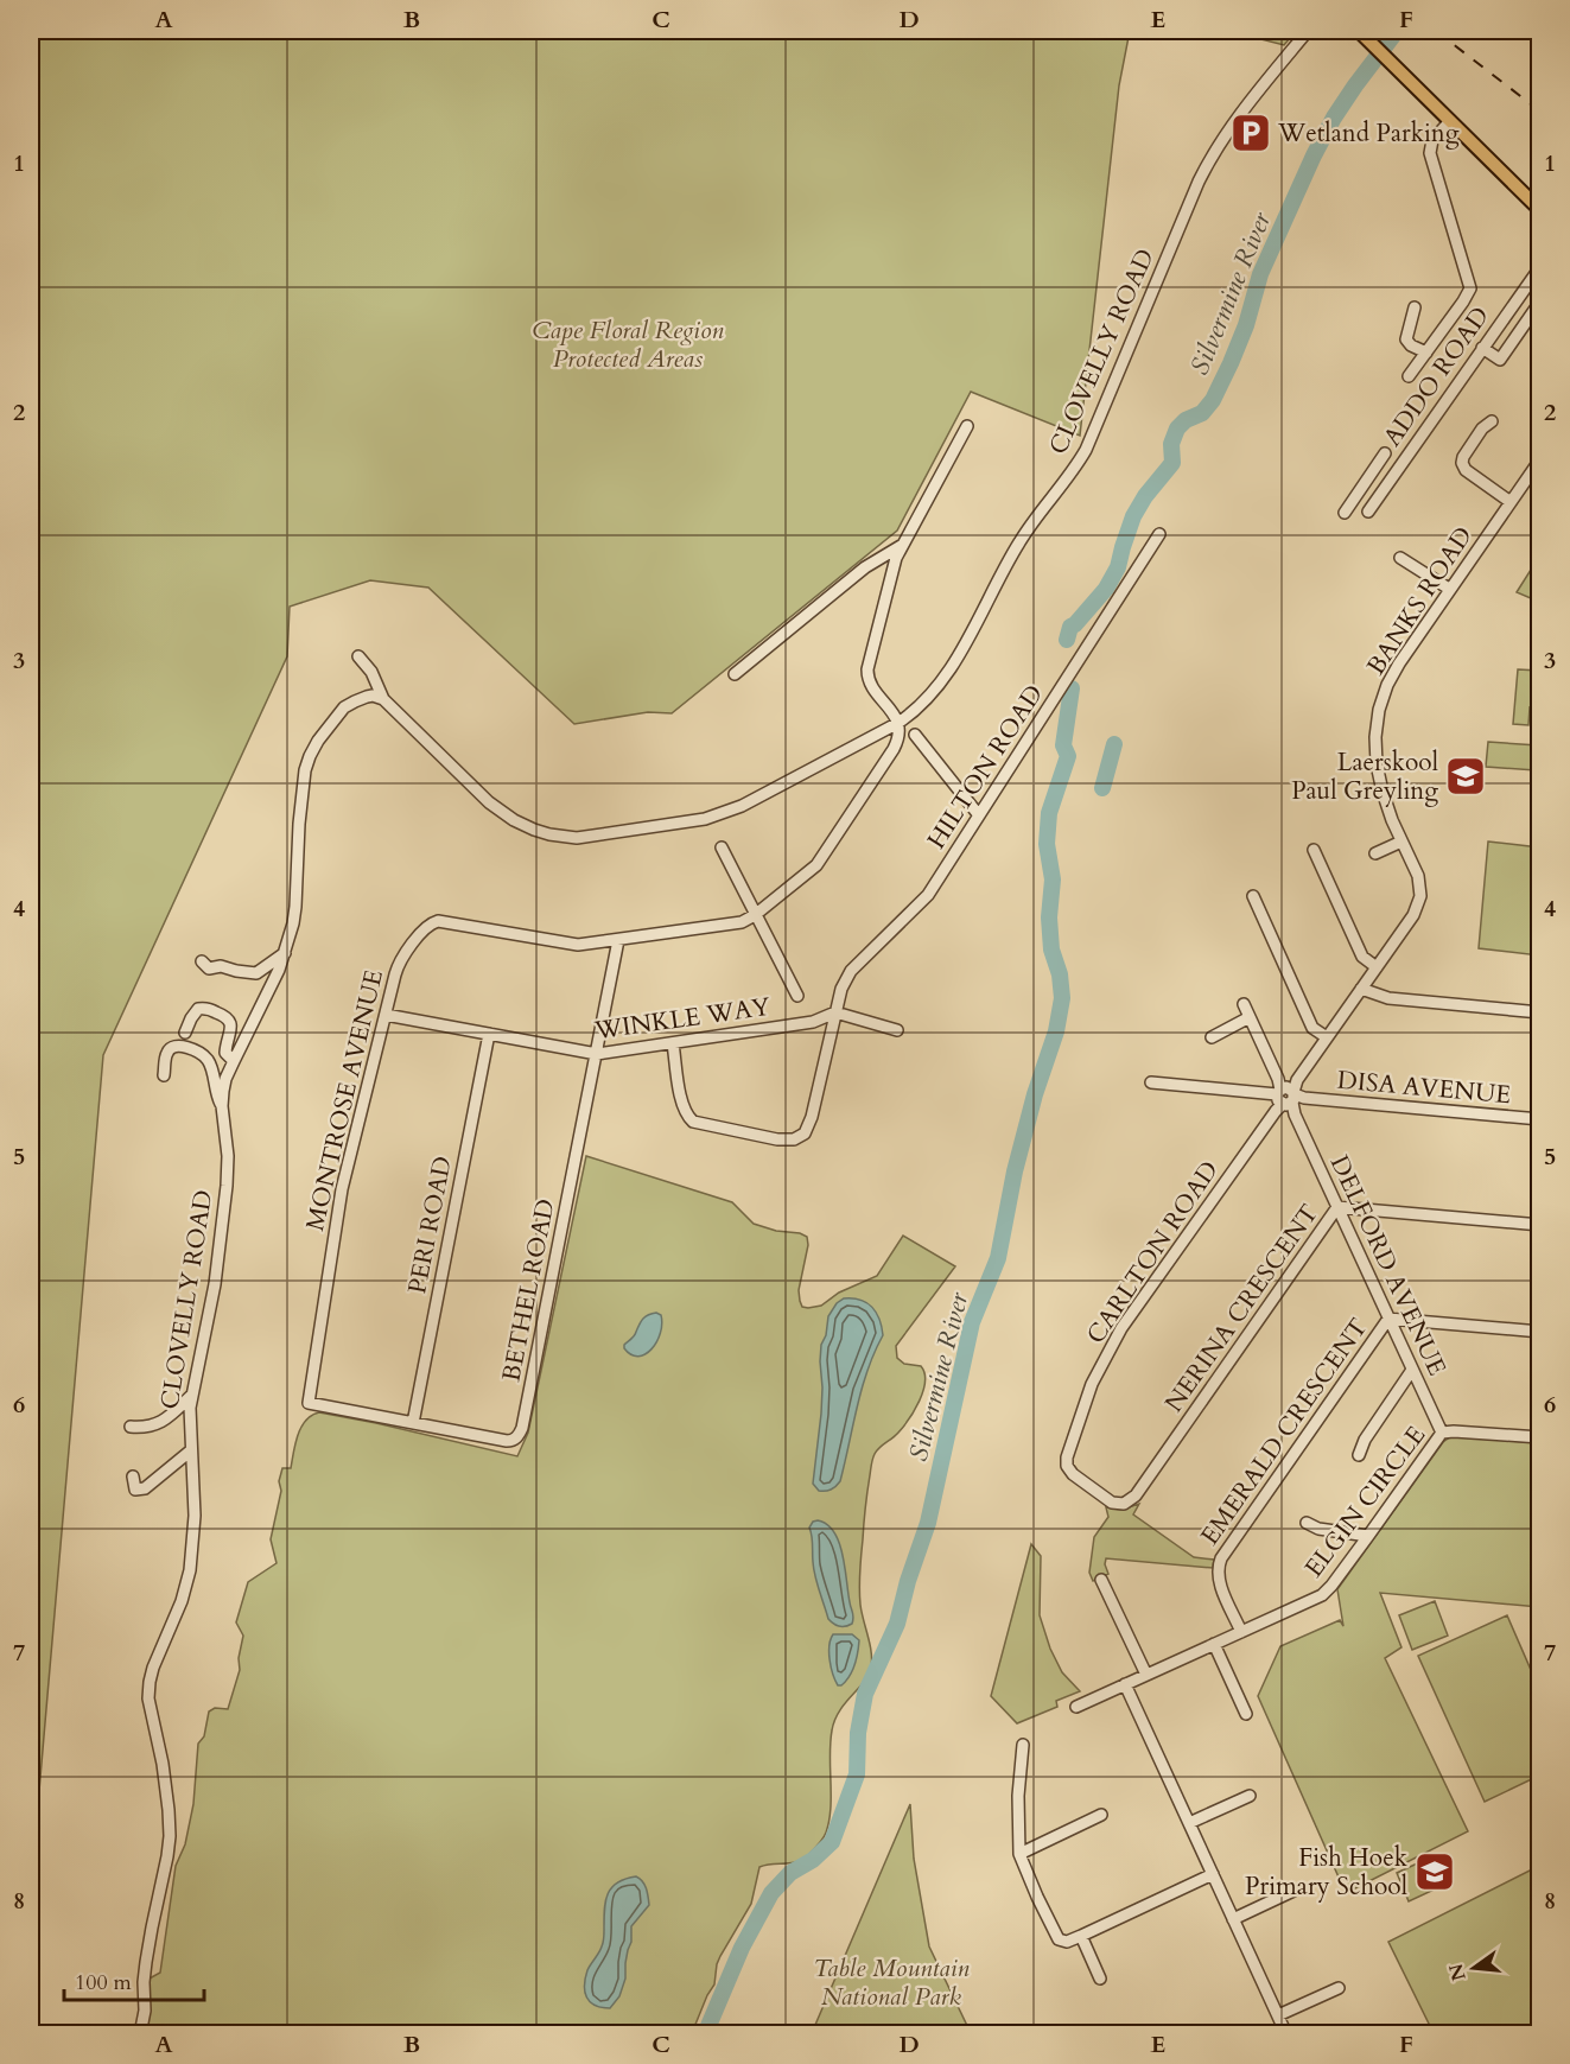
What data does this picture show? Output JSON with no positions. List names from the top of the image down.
{
  "streets": {
    "street": [
      "CLOVELLY ROAD",
      "ADDO ROAD",
      "BANKS ROAD",
      "HILTON ROAD",
      "WINKLE WAY",
      "DISA AVENUE",
      "MONTROSE AVENUE",
      "PERI ROAD",
      "CARLTON ROAD",
      "DELFORD AVENUE",
      "BETHEL ROAD",
      "NERINA CRESCENT",
      "EMERALD CRESCENT",
      "ELGIN CIRCLE"
    ]
  },
  "crossings": [
    ["CLOVELLY ROAD", "MONTROSE AVENUE"],
    ["BANKS ROAD", "CARLTON ROAD"],
    ["HILTON ROAD", "WINKLE WAY"],
    ["WINKLE WAY", "MONTROSE AVENUE"],
    ["WINKLE WAY", "PERI ROAD"],
    ["WINKLE WAY", "BETHEL ROAD"],
    ["DISA AVENUE", "CARLTON ROAD"],
    ["DISA AVENUE", "DELFORD AVENUE"],
    ["MONTROSE AVENUE", "BETHEL ROAD"],
    ["PERI ROAD", "BETHEL ROAD"],
    ["CARLTON ROAD", "DELFORD AVENUE"],
    ["CARLTON ROAD", "NERINA CRESCENT"],
    ["DELFORD AVENUE", "NERINA CRESCENT"],
    ["DELFORD AVENUE", "EMERALD CRESCENT"],
    ["DELFORD AVENUE", "ELGIN CIRCLE"],
    ["EMERALD CRESCENT", "ELGIN CIRCLE"]
  ],
  "water": ["Silvermine River"],
  "parks": ["Cape Floral Region Protected Areas", "Table Mountain National Park"],
  "places": {
    "parking": ["Wetland Parking"],
    "school or university": ["Laerskool Paul Greyling", "Fish Hoek Primary School"]
  },
  "scale_bar": "100 m",
  "north": "left",
  "grid": {
    "columns": [
      "A",
      "B",
      "C",
      "D",
      "E",
      "F"
    ],
    "rows": [
      "1",
      "2",
      "3",
      "4",
      "5",
      "6",
      "7",
      "8"
    ]
  }
}
